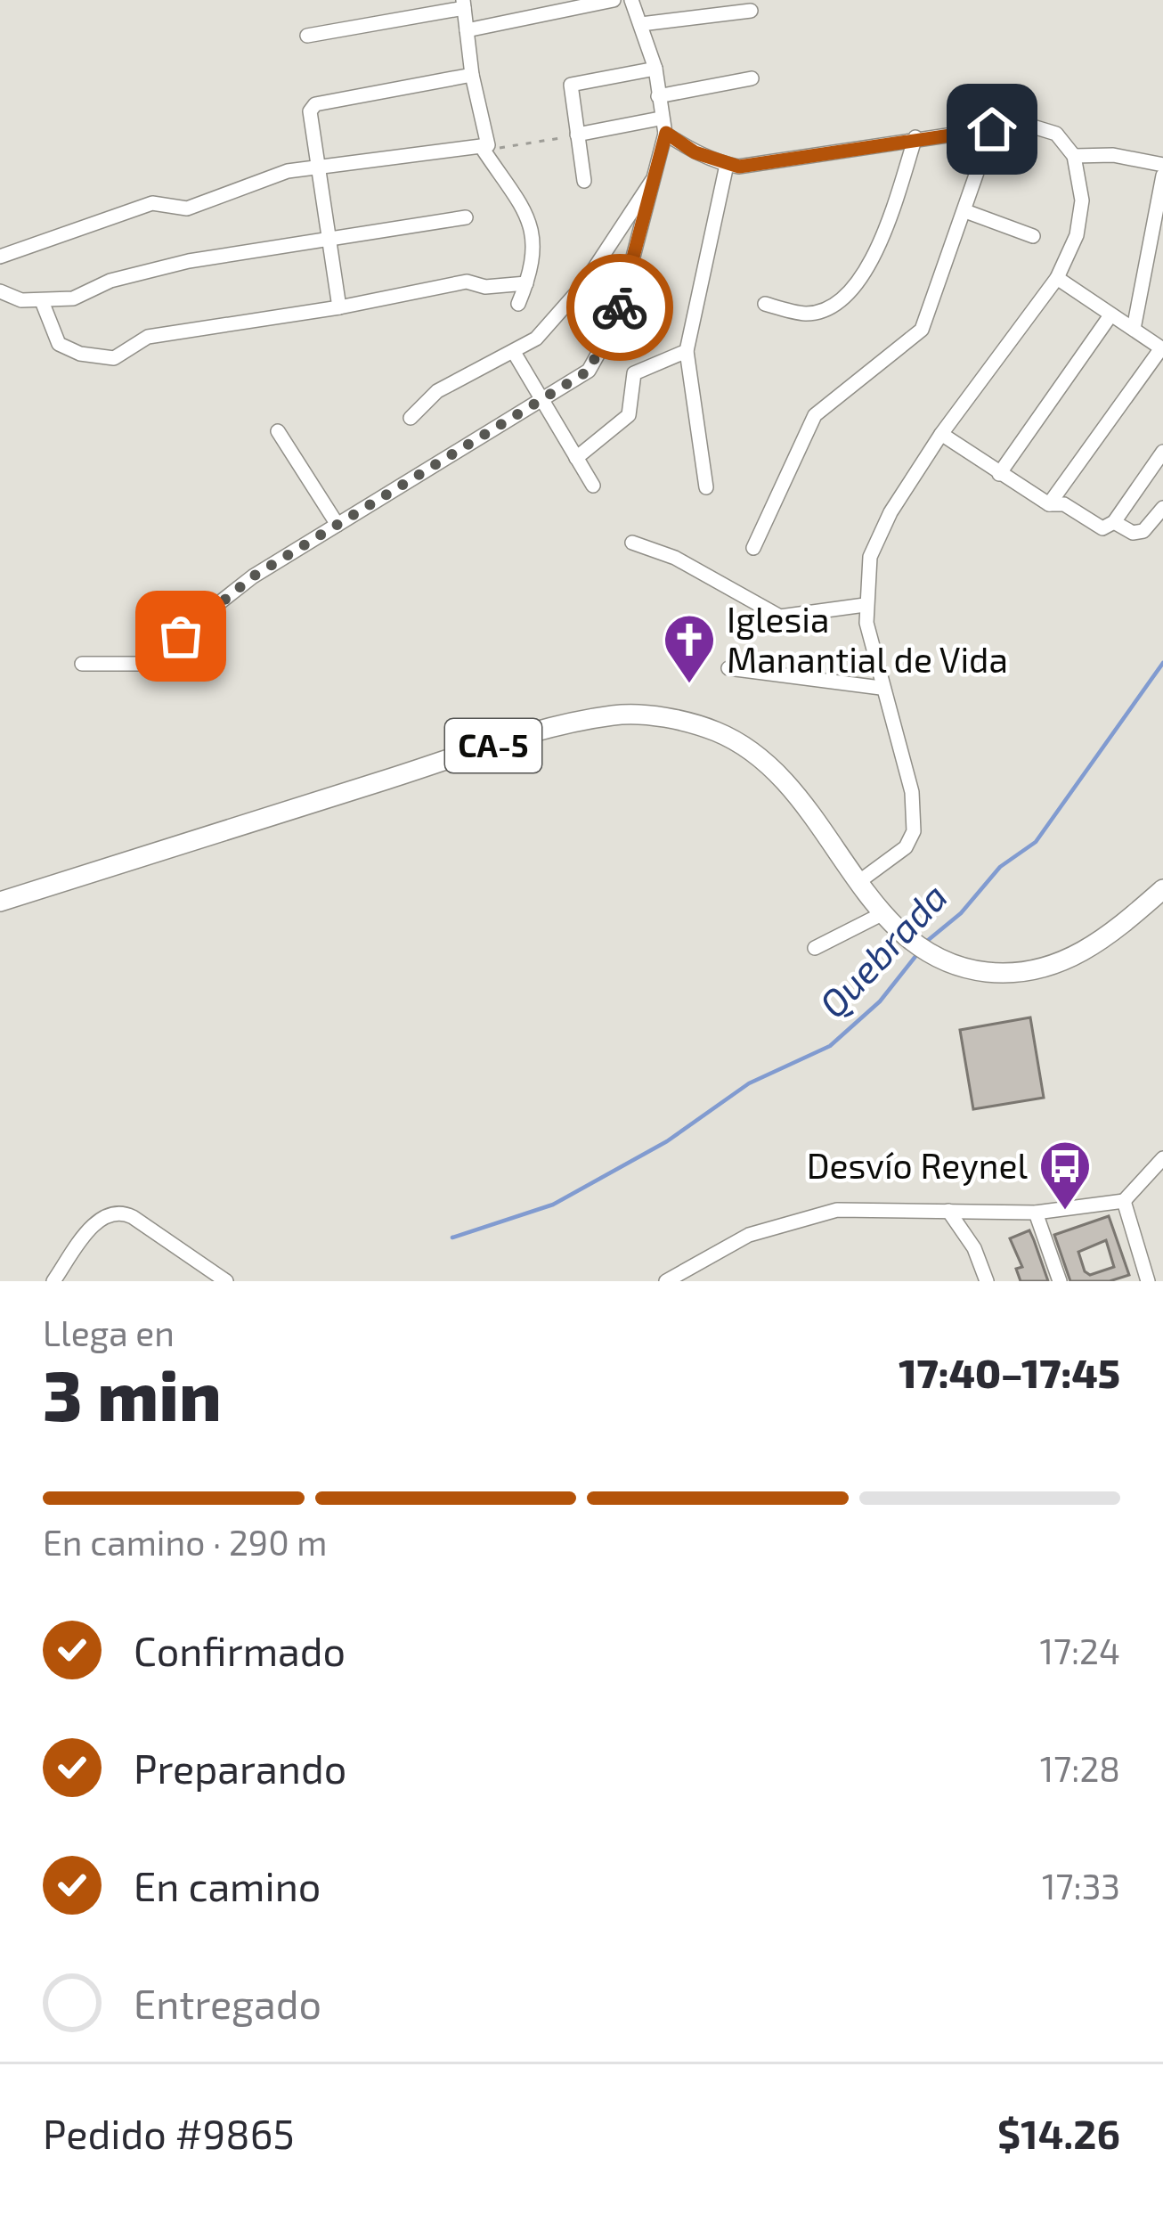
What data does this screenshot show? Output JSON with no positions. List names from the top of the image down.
{
  "streets": {
    "highway": ["CA-5"]
  },
  "water": ["Quebrada"],
  "places": {
    "church": ["Iglesia Manantial de Vida"],
    "bus stop": ["Desvío Reynel"]
  },
  "page": {
    "heading": ["3 min", "Llega en", "17:40–17:45"],
    "panel": ["Pedido #9865", "$14.26"],
    "bar": "En camino · 290 m",
    "list": [
      ["Confirmado", "17:24"],
      ["Preparando", "17:28"],
      ["En camino", "17:33"],
      "Entregado"
    ]
  }
}
